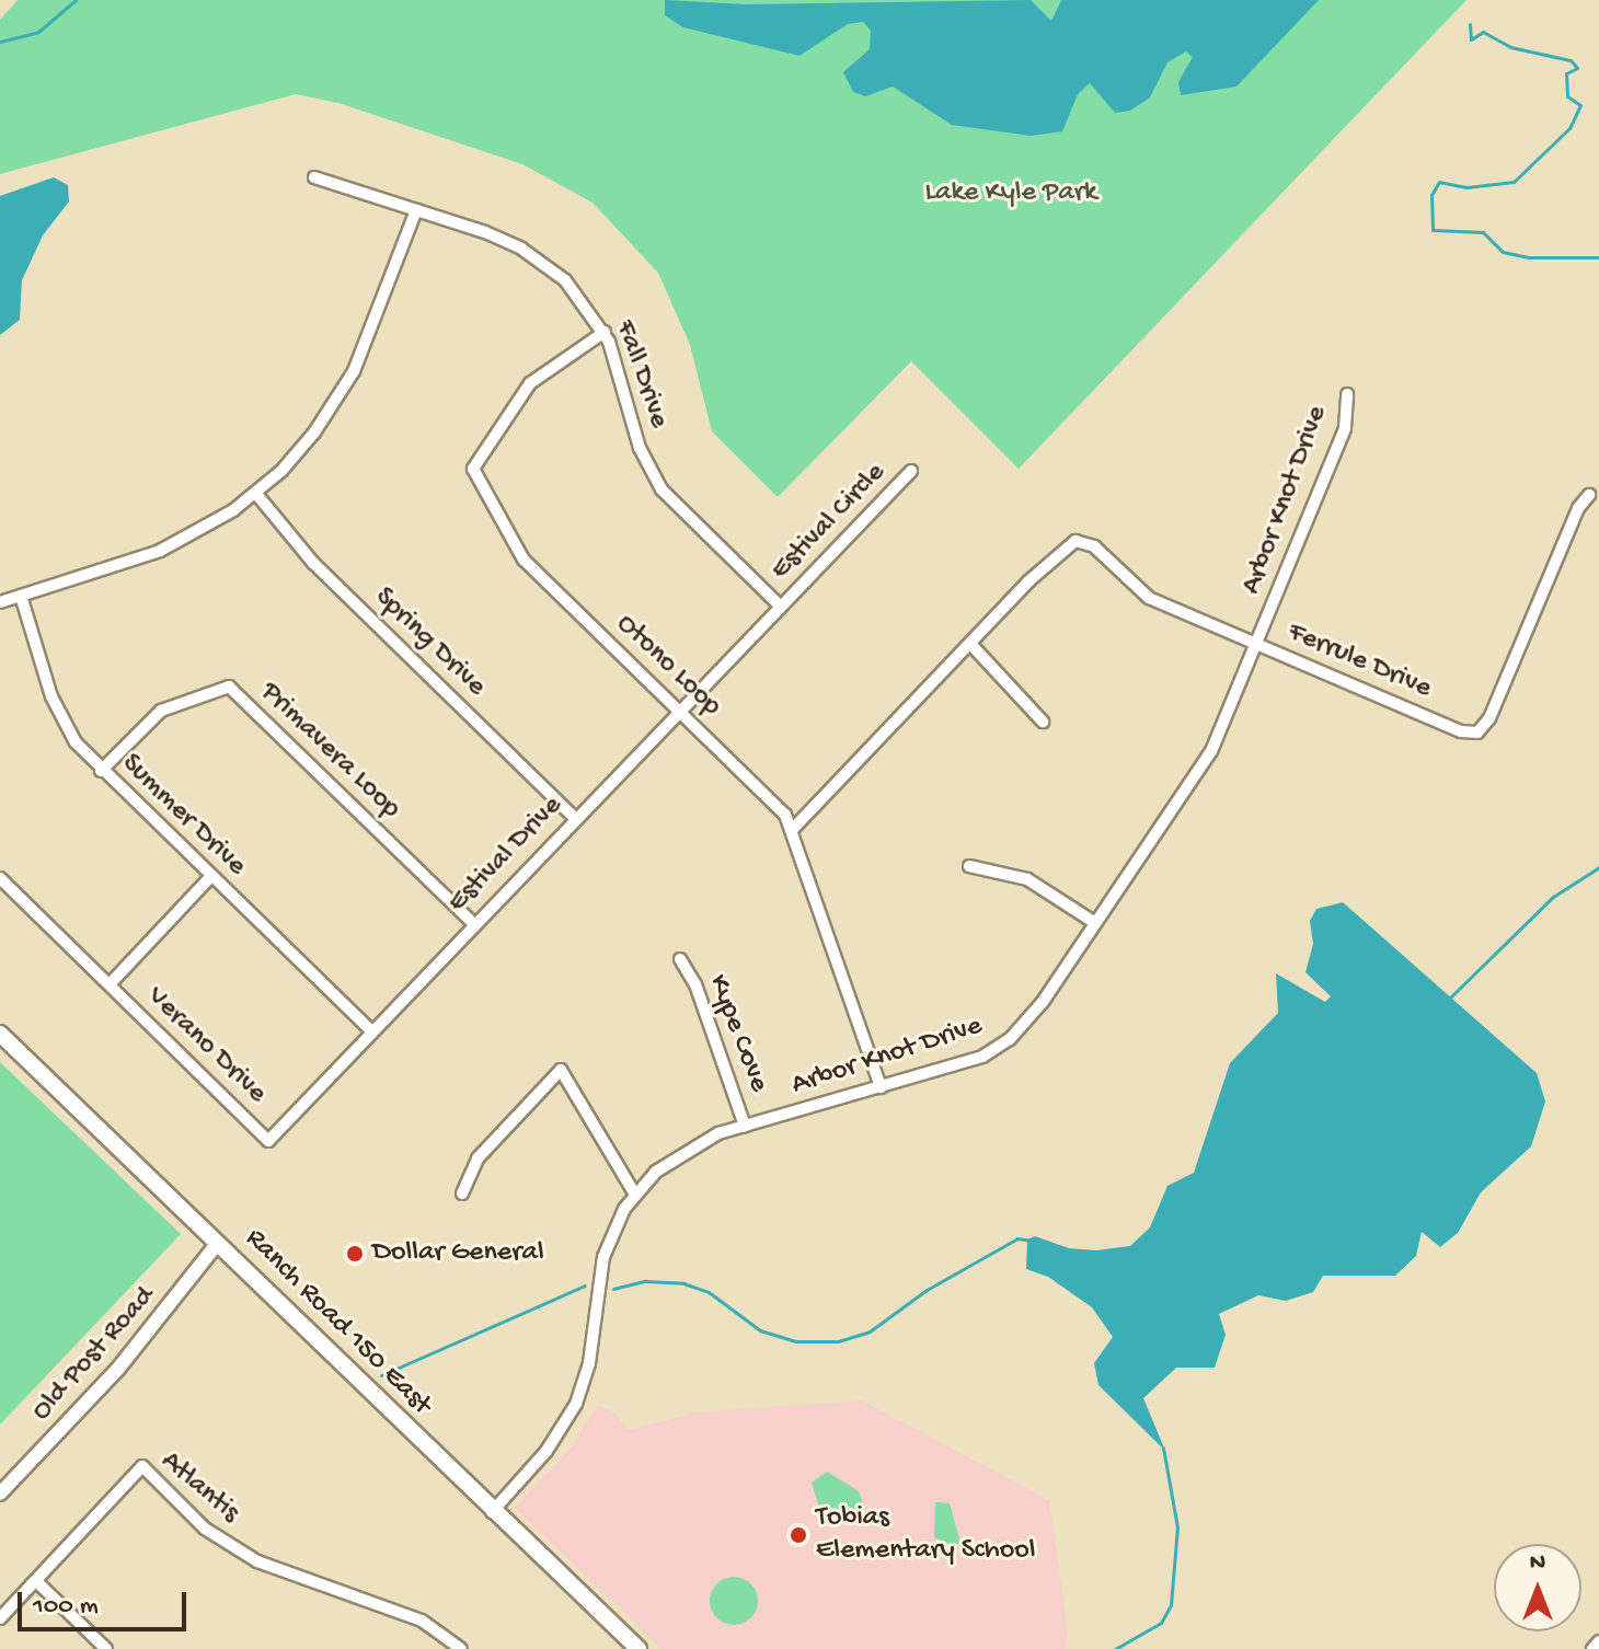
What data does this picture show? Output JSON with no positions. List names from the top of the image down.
{
  "streets": {
    "main road": ["Ranch Road 150 East"],
    "street": [
      "Fall Drive",
      "Arbor Knot Drive",
      "Estival Circle",
      "Spring Drive",
      "Ferrule Drive",
      "Otono Loop",
      "Primavera Loop",
      "Summer Drive",
      "Estival Drive",
      "Kype Cove",
      "Verano Drive",
      "Old Post Road",
      "Atlantis"
    ]
  },
  "crossings": [
    ["Fall Drive", "Estival Circle"],
    ["Fall Drive", "Otono Loop"],
    ["Fall Drive", "Estival Drive"],
    ["Arbor Knot Drive", "Ferrule Drive"],
    ["Arbor Knot Drive", "Otono Loop"],
    ["Arbor Knot Drive", "Kype Cove"],
    ["Arbor Knot Drive", "Ranch Road 150 East"],
    ["Estival Circle", "Estival Drive"],
    ["Spring Drive", "Estival Drive"],
    ["Ferrule Drive", "Otono Loop"],
    ["Otono Loop", "Estival Drive"],
    ["Primavera Loop", "Summer Drive"],
    ["Primavera Loop", "Estival Drive"],
    ["Summer Drive", "Estival Drive"],
    ["Estival Drive", "Verano Drive"],
    ["Ranch Road 150 East", "Old Post Road"]
  ],
  "parks": ["Lake Kyle Park"],
  "places": ["Dollar General", "Tobias Elementary School"],
  "scale_bar": "100 m",
  "north": "top"
}
